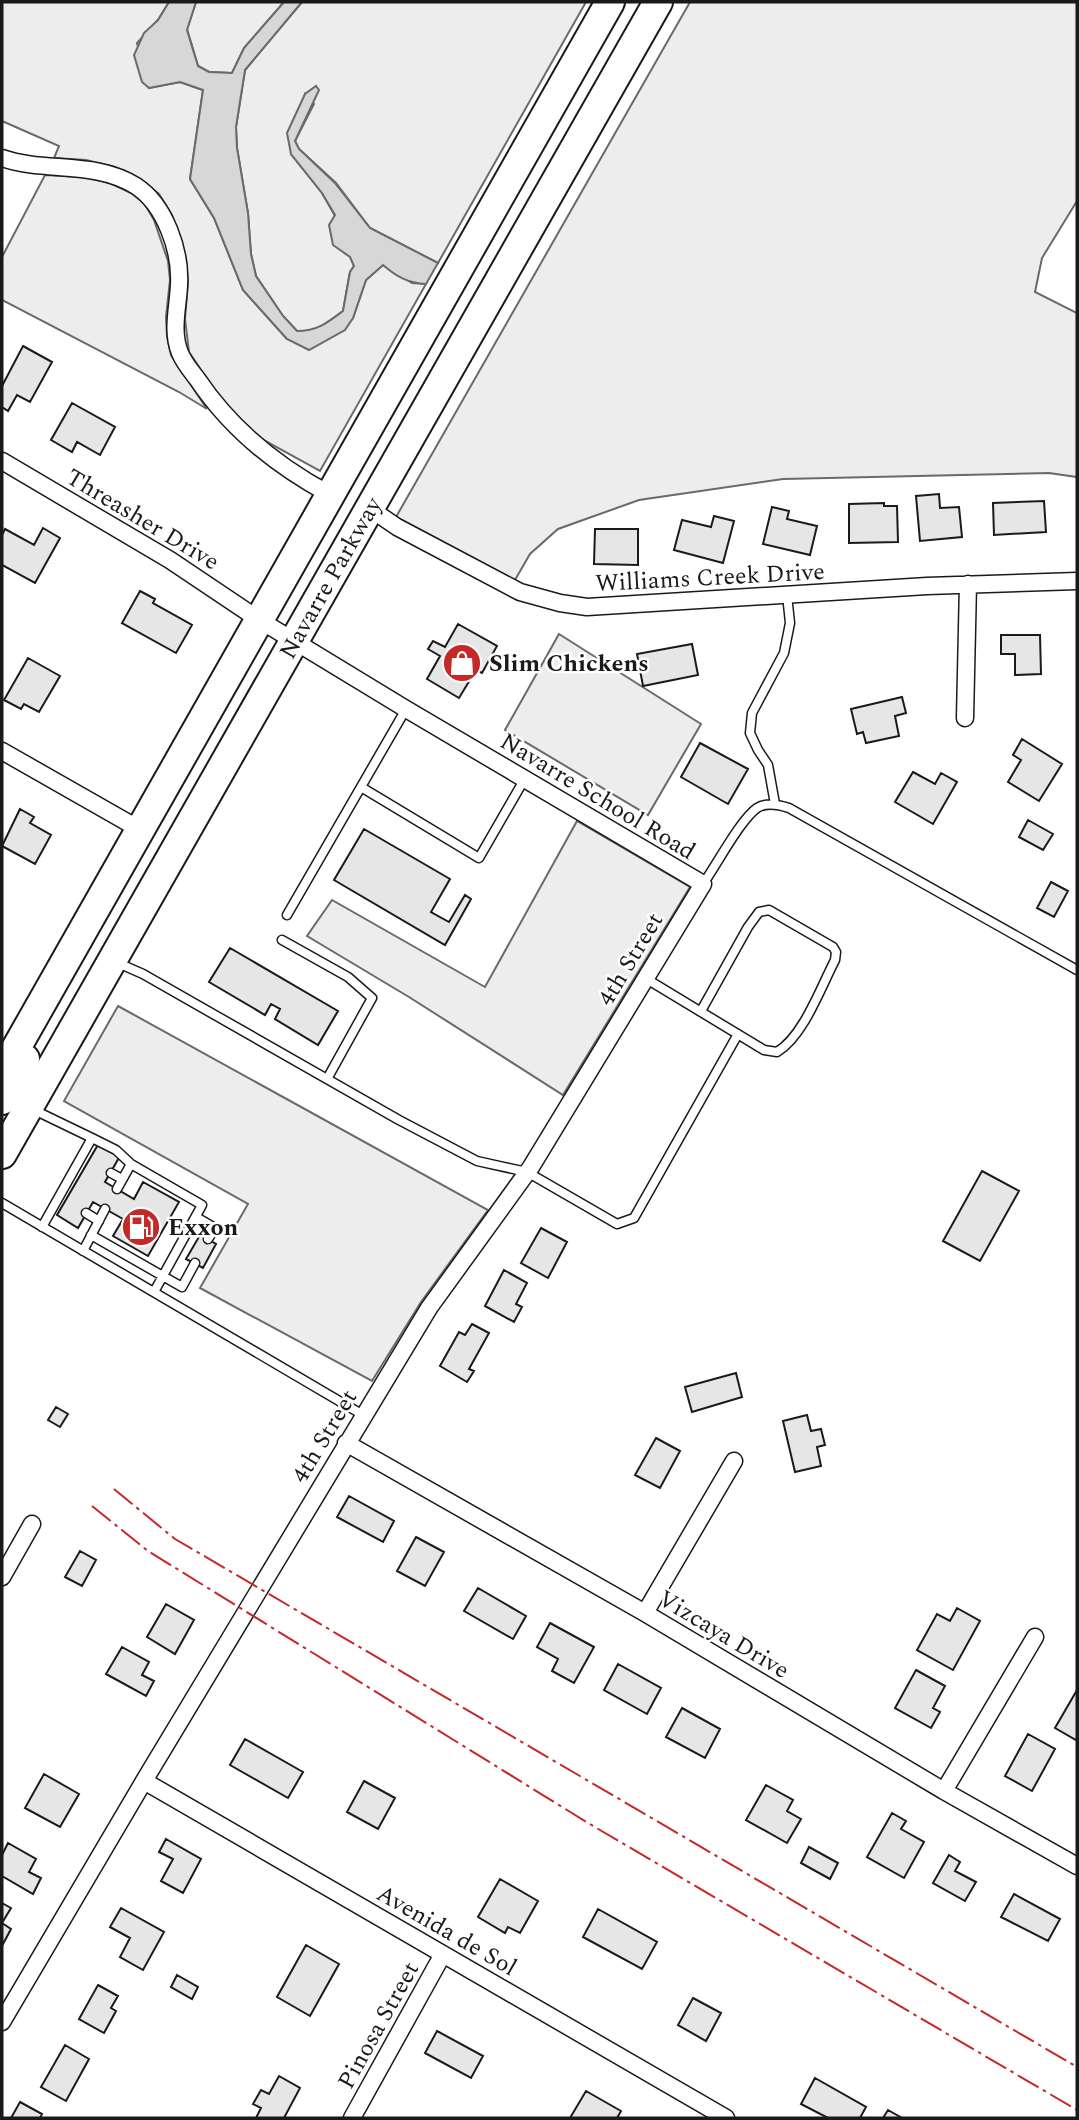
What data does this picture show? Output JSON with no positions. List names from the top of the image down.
{
  "streets": {
    "highway": ["Navarre Parkway"],
    "street": [
      "Threasher Drive",
      "Williams Creek Drive",
      "Navarre School Road",
      "4th Street",
      "Vizcaya Drive",
      "Avenida de Sol",
      "Pinosa Street"
    ]
  },
  "crossings": [
    ["Threasher Drive", "Navarre Parkway"],
    ["Threasher Drive", "Navarre School Road"],
    ["Williams Creek Drive", "Navarre Parkway"],
    ["Navarre Parkway", "Navarre School Road"],
    ["Navarre School Road", "4th Street"],
    ["4th Street", "Vizcaya Drive"],
    ["4th Street", "Avenida de Sol"],
    ["Avenida de Sol", "Pinosa Street"]
  ],
  "places": {
    "shop": ["Slim Chickens"],
    "fuel station": ["Exxon"]
  }
}
